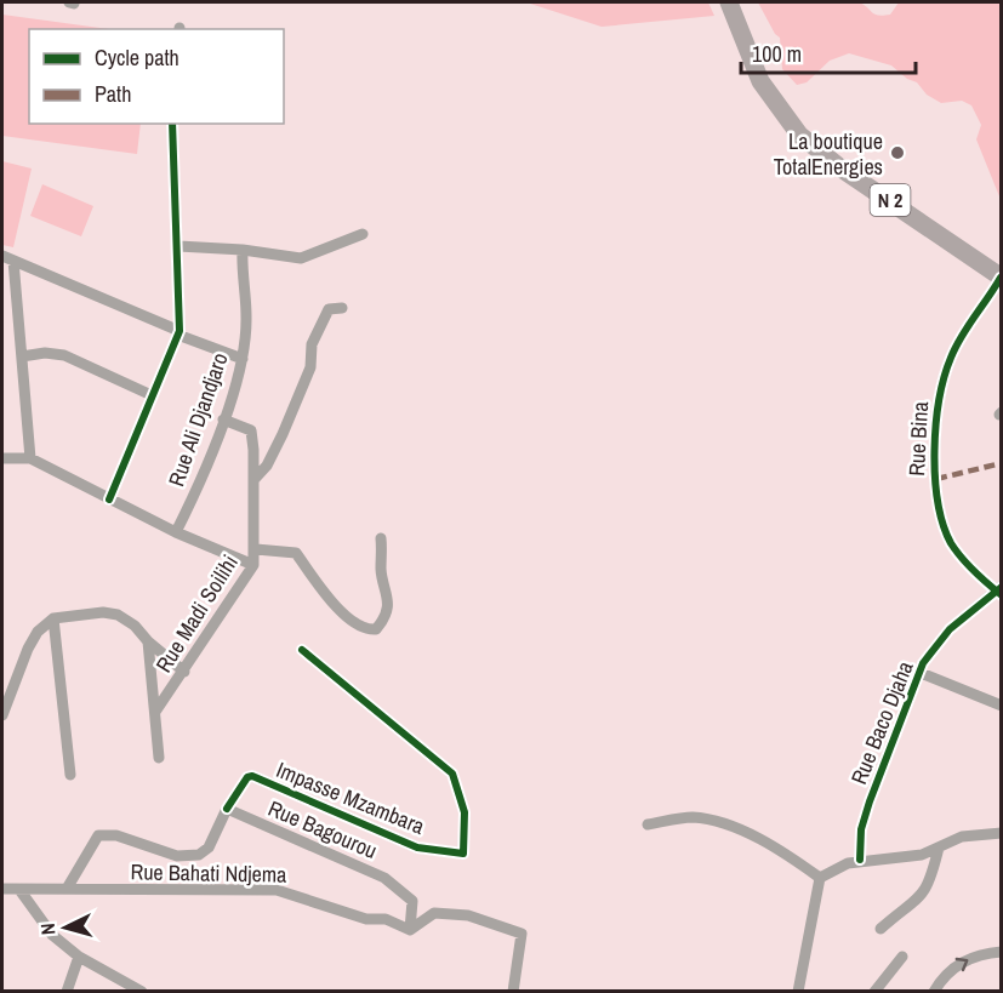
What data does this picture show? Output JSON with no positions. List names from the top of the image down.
{
  "streets": {
    "main road": ["N 2"],
    "street": [
      "Rue Ali Djandjaro",
      "Rue Bina",
      "Rue Madi Soilihi",
      "Rue Baco Djaha",
      "Impasse Mzambara",
      "Rue Bagourou",
      "Rue Bahati Ndjema"
    ]
  },
  "crossings": [
    ["N 2", "Rue Bina"],
    ["Rue Ali Djandjaro", "Rue Madi Soilihi"],
    ["Rue Bina", "Rue Baco Djaha"],
    ["Impasse Mzambara", "Rue Bagourou"],
    ["Rue Bagourou", "Rue Bahati Ndjema"]
  ],
  "places": ["La boutique TotalEnergies"],
  "legend": ["Cycle path", "Path"],
  "scale_bar": "100 m",
  "north": "left"
}
